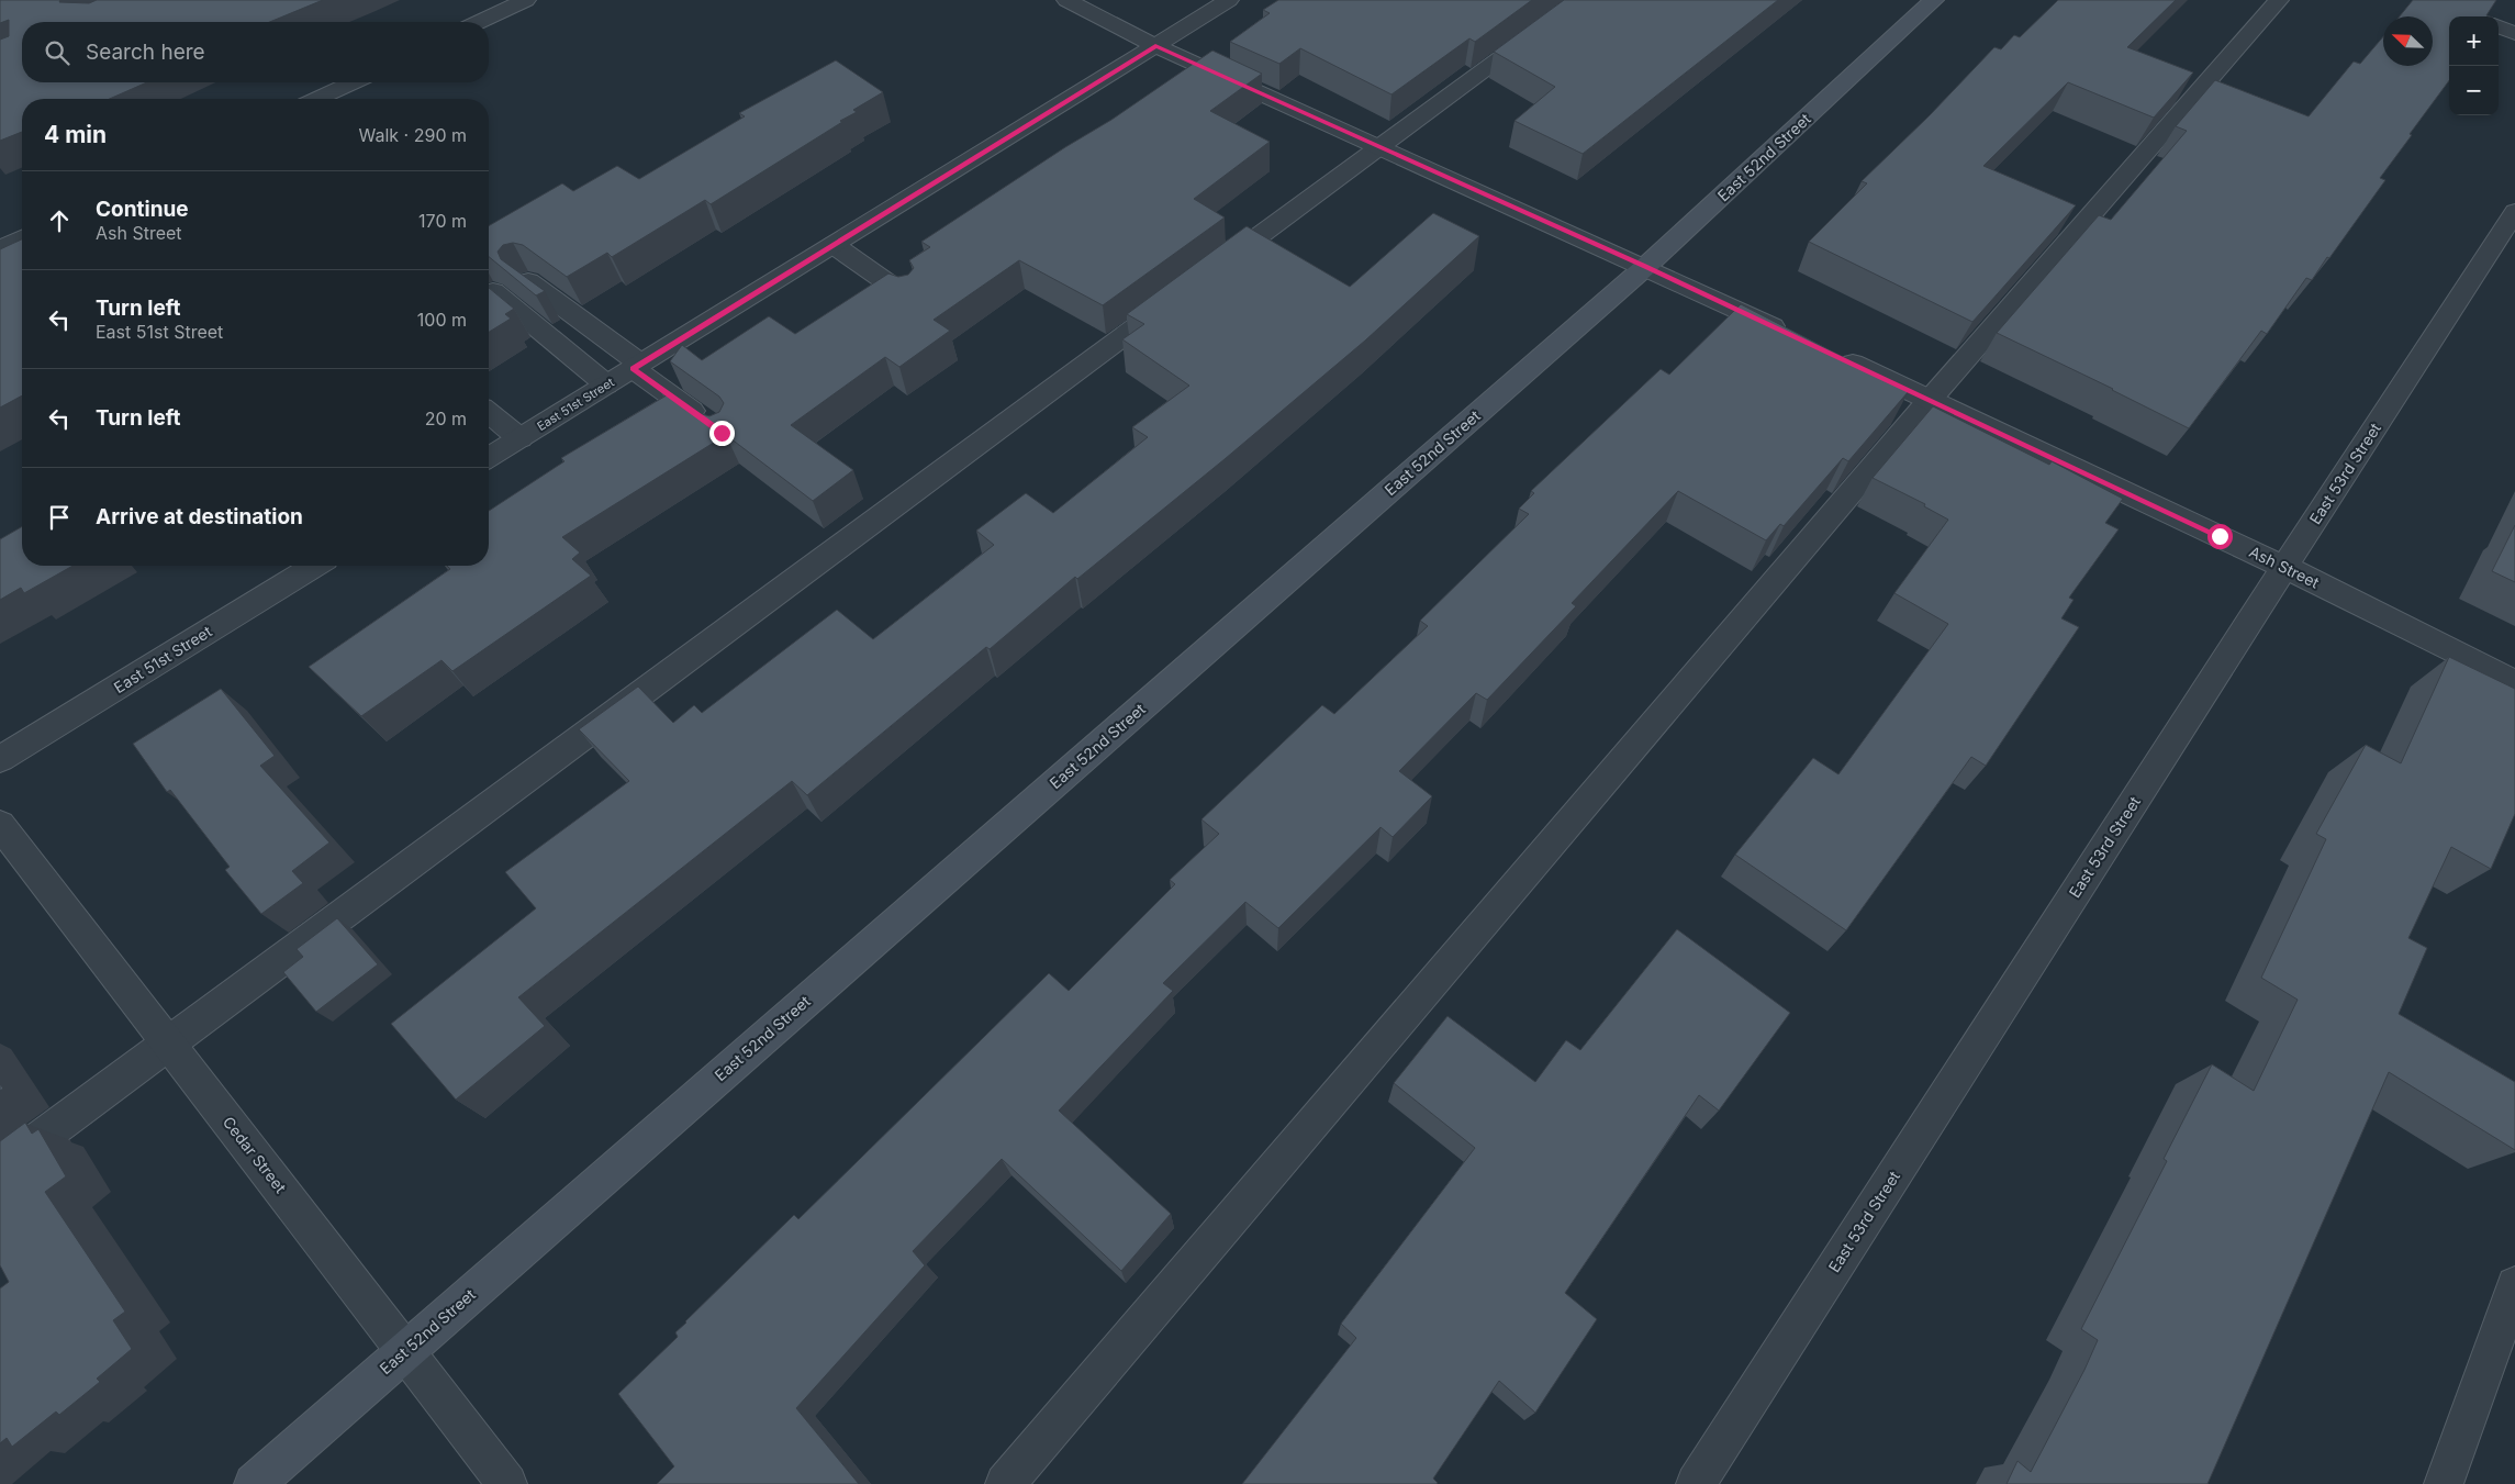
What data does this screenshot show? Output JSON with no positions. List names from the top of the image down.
{
  "streets": {
    "main road": ["East 52nd Street"],
    "street": [
      "East 51st Street",
      "East 53rd Street",
      "Ash Street",
      "Cedar Street"
    ]
  },
  "crossings": [
    ["East 52nd Street", "Cedar Street"],
    ["East 53rd Street", "Ash Street"]
  ],
  "north": "top left",
  "page": {
    "map_buttons": ["+", "−"],
    "search": "Search here",
    "heading": ["4 min", "Walk · 290 m"],
    "list": [
      ["Continue", "Ash Street", "170 m"],
      ["Turn left", "East 51st Street", "100 m"],
      ["Turn left", "20 m"],
      "Arrive at destination"
    ]
  }
}
